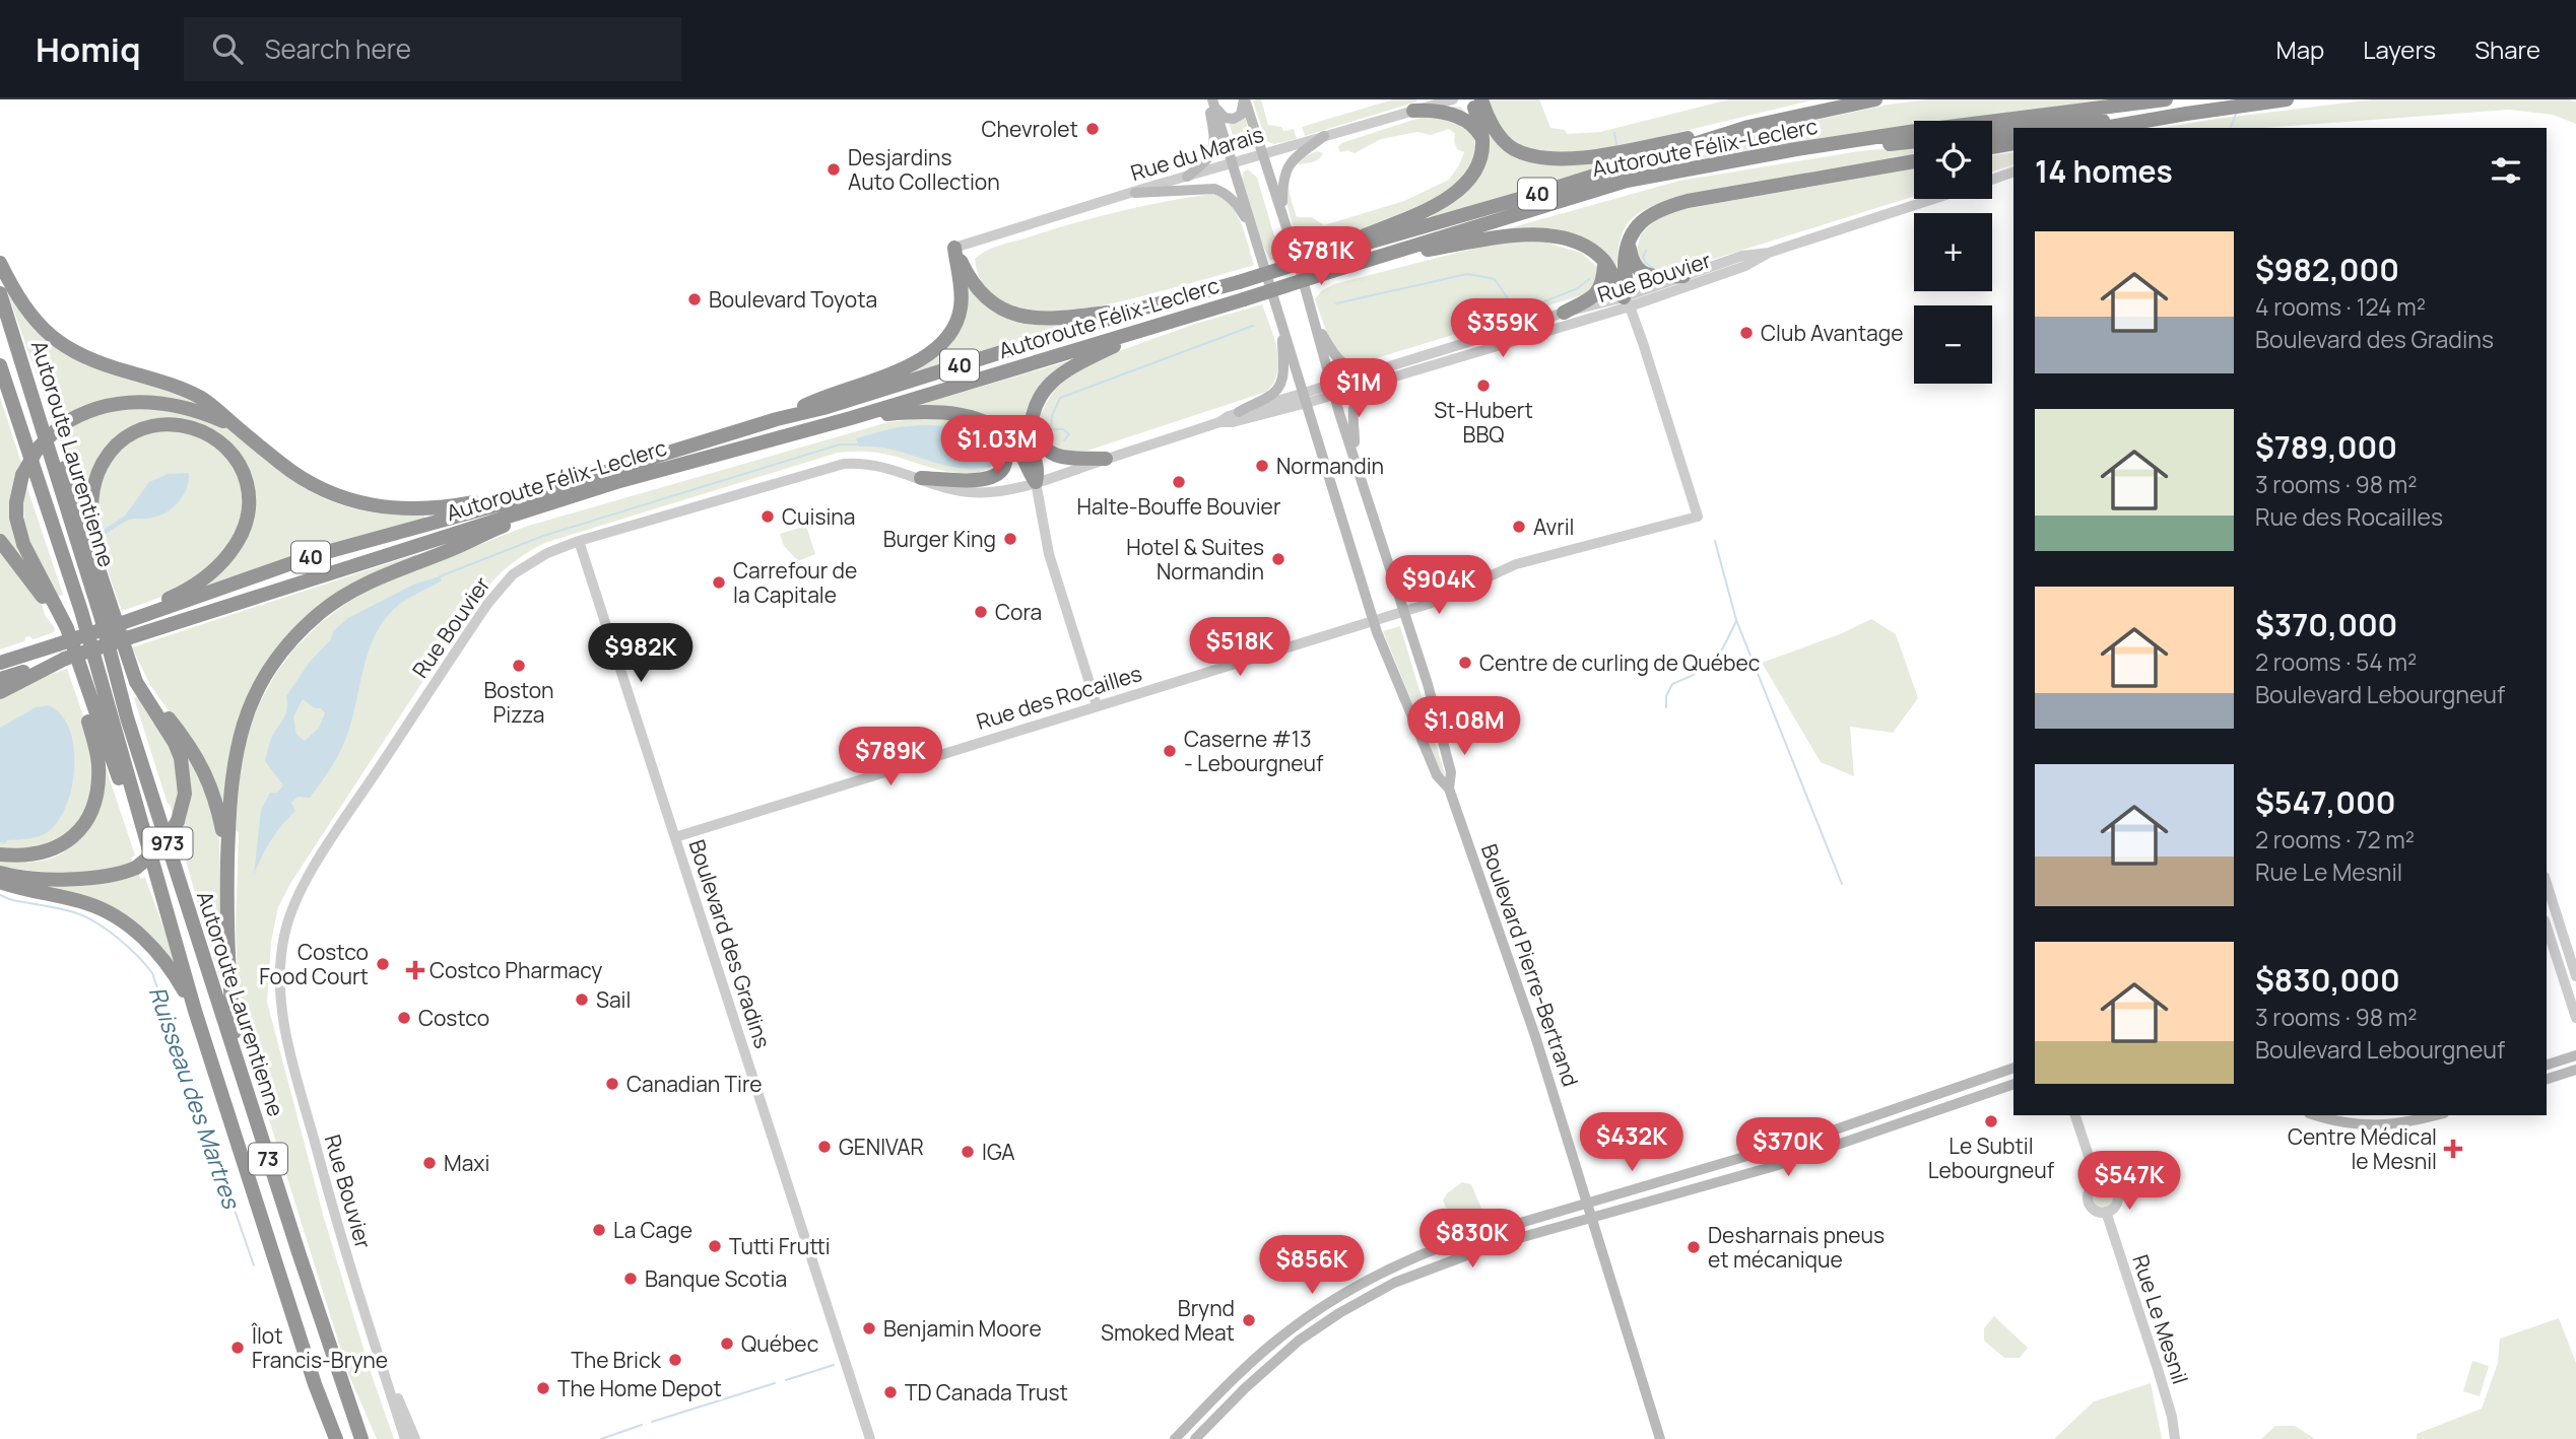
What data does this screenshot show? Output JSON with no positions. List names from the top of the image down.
{
  "streets": {
    "highway": [
      "Autoroute Félix-Leclerc",
      "40",
      "Autoroute Laurentienne",
      "973",
      "73"
    ],
    "main road": ["Boulevard Pierre-Bertrand"],
    "street": [
      "Rue du Marais",
      "Rue Bouvier",
      "Rue des Rocailles",
      "Boulevard des Gradins",
      "Rue Le Mesnil"
    ]
  },
  "crossings": [
    ["Rue du Marais", "Boulevard Pierre-Bertrand"],
    ["Rue Bouvier", "Rue des Rocailles"],
    ["Rue Bouvier", "Boulevard des Gradins"],
    ["Rue Bouvier", "Boulevard Pierre-Bertrand"],
    ["Rue des Rocailles", "Boulevard des Gradins"],
    ["Rue des Rocailles", "Boulevard Pierre-Bertrand"]
  ],
  "water": ["Ruisseau des Martres"],
  "places": {
    "other": [
      "Chevrolet",
      "Desjardins Auto Collection",
      "Boulevard Toyota",
      "Club Avantage",
      "St-Hubert BBQ",
      "Normandin",
      "Halte-Bouffe Bouvier",
      "Cuisina",
      "Avril",
      "Burger King",
      "Hotel & Suites Normandin",
      "Carrefour de la Capitale",
      "Cora",
      "Centre de curling de Québec",
      "Boston Pizza",
      "Caserne #13 - Lebourgneuf",
      "Costco Food Court",
      "Sail",
      "Costco",
      "Canadian Tire",
      "Le Subtil Lebourgneuf",
      "GENIVAR",
      "IGA",
      "Maxi",
      "La Cage",
      "Tutti Frutti",
      "Desharnais pneus et mécanique",
      "Banque Scotia",
      "Brynd Smoked Meat",
      "Benjamin Moore",
      "Québec",
      "Îlot Francis-Bryne",
      "The Brick",
      "The Home Depot",
      "TD Canada Trust"
    ],
    "health": ["Costco Pharmacy", "Centre Médical le Mesnil"]
  },
  "page": {
    "header": "Homiq",
    "search": "Search here",
    "nav": ["Map", "Layers", "Share"],
    "map_buttons": ["+", "−"],
    "heading": "14 homes",
    "list": [
      {
        "name": "$982,000",
        "note": "4 rooms · 124 m² · Boulevard des Gradins"
      },
      {
        "name": "$789,000",
        "note": "3 rooms · 98 m² · Rue des Rocailles"
      },
      {
        "name": "$370,000",
        "note": "2 rooms · 54 m² · Boulevard Lebourgneuf"
      },
      {
        "name": "$547,000",
        "note": "2 rooms · 72 m² · Rue Le Mesnil"
      },
      {
        "name": "$830,000",
        "note": "3 rooms · 98 m² · Boulevard Lebourgneuf"
      }
    ],
    "price": [
      "$781K",
      "$359K",
      "$1M",
      "$1.03M",
      "$904K",
      "$518K",
      "$982K",
      "$1.08M",
      "$789K",
      "$432K",
      "$370K",
      "$547K",
      "$830K",
      "$856K"
    ]
  }
}
